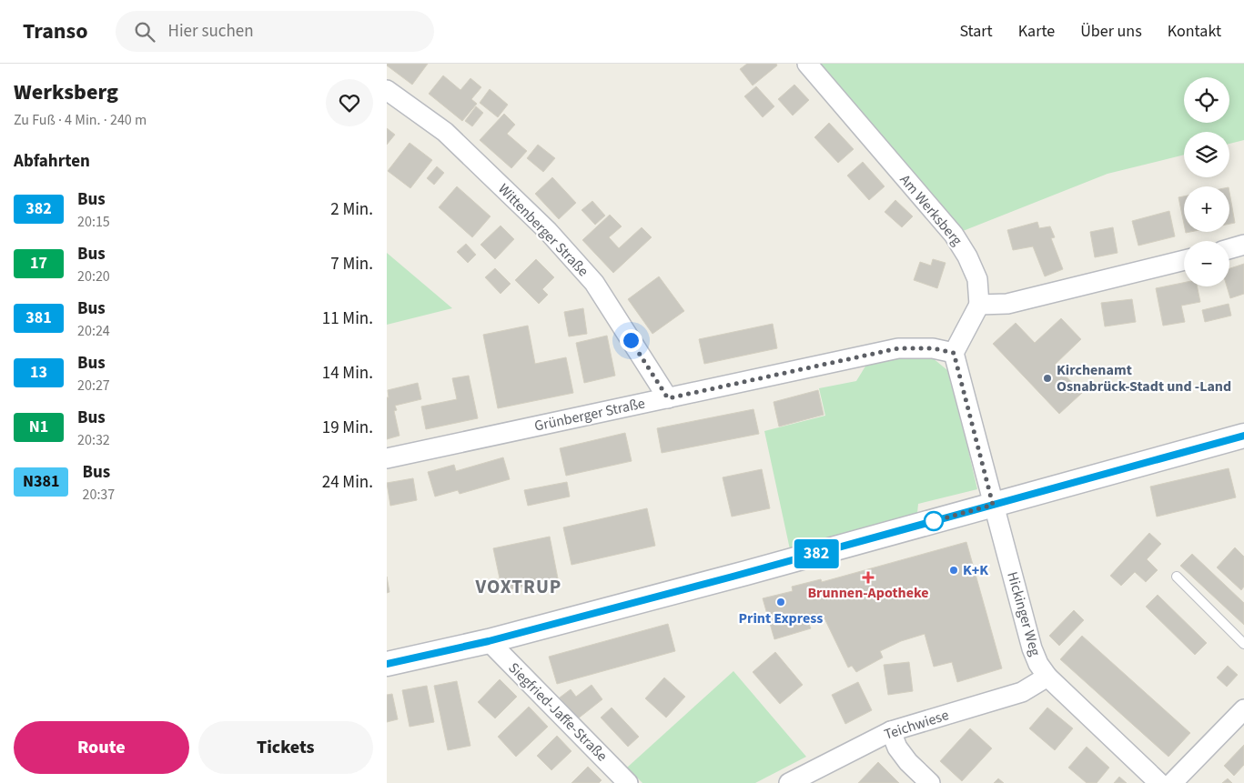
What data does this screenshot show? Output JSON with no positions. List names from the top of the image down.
{
  "streets": {
    "street": [
      "Am Werksberg",
      "Wittenberger Straße",
      "Grünberger Straße",
      "Hickinger Weg",
      "Siegfried-Jaffe-Straße",
      "Teichwiese"
    ]
  },
  "crossings": [
    ["Wittenberger Straße", "Grünberger Straße"],
    ["Hickinger Weg", "Teichwiese"]
  ],
  "districts": ["VOXTRUP"],
  "places": {
    "other": ["Kirchenamt Osnabrück-Stadt und -Land", "K+K", "Print Express"],
    "health": ["Brunnen-Apotheke"]
  },
  "lines": ["bus line 382"],
  "page": {
    "header": "Transo",
    "search": "Hier suchen",
    "nav": [
      "Start",
      "Karte",
      "Über uns",
      "Kontakt"
    ],
    "heading": [
      ["Werksberg", "Zu Fuß · 4 Min. · 240 m"],
      "Abfahrten"
    ],
    "on_map": "382",
    "map_buttons": ["+", "−"],
    "list": [
      {
        "mark": "382",
        "name": "Bus",
        "note": "20:15",
        "value": "2 Min."
      },
      {
        "mark": "17",
        "name": "Bus",
        "note": "20:20",
        "value": "7 Min."
      },
      {
        "mark": "381",
        "name": "Bus",
        "note": "20:24",
        "value": "11 Min."
      },
      {
        "mark": "13",
        "name": "Bus",
        "note": "20:27",
        "value": "14 Min."
      },
      {
        "mark": "N1",
        "name": "Bus",
        "note": "20:32",
        "value": "19 Min."
      },
      {
        "mark": "N381",
        "name": "Bus",
        "note": "20:37",
        "value": "24 Min."
      }
    ],
    "buttons": ["Route", "Tickets"]
  }
}
